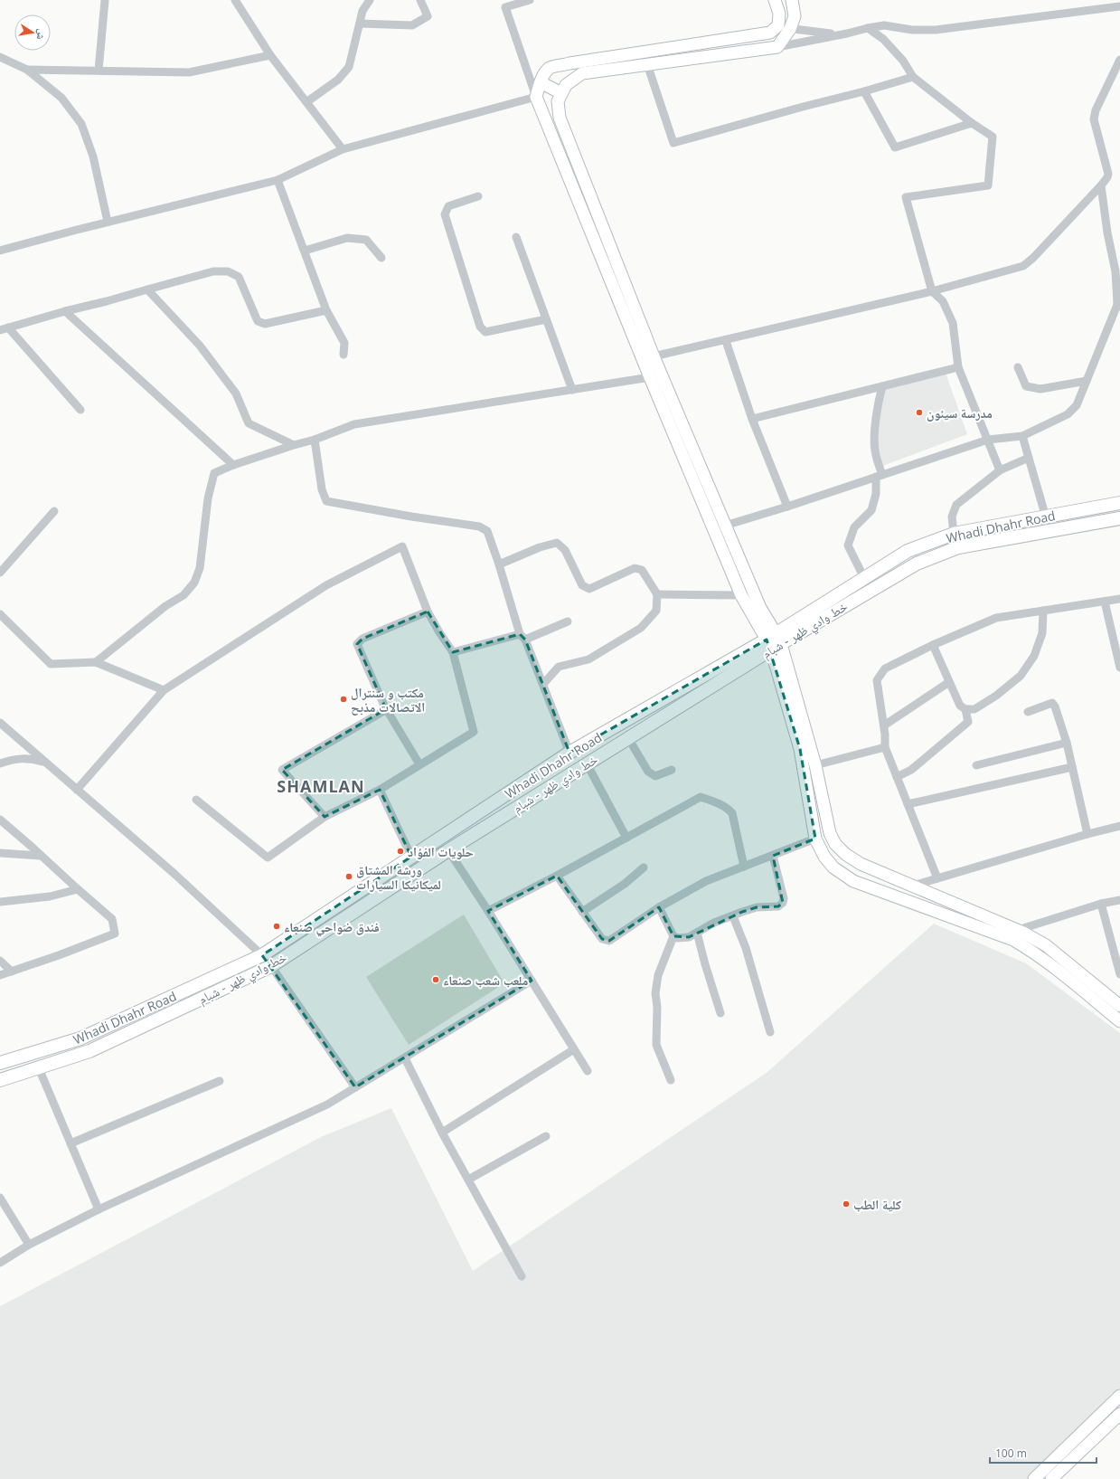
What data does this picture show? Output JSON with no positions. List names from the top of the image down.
{
  "streets": {
    "main road": ["Whadi Dhahr Road", "خط وادي ظهر - شبام"]
  },
  "crossings": [
    ["Whadi Dhahr Road", "خط وادي ظهر - شبام"]
  ],
  "districts": ["SHAMLAN"],
  "places": [
    "مدرسة سيئون",
    "مكتب و سنترال الاتصالات مذبح",
    "حلويات الفؤاد",
    "ورشة المشتاق لميكانيكا السيارات",
    "فندق ضواحي صنعاء",
    "ملعب شعب صنعاء",
    "كلية الطب"
  ],
  "scale_bar": "100 m",
  "north": "right"
}
